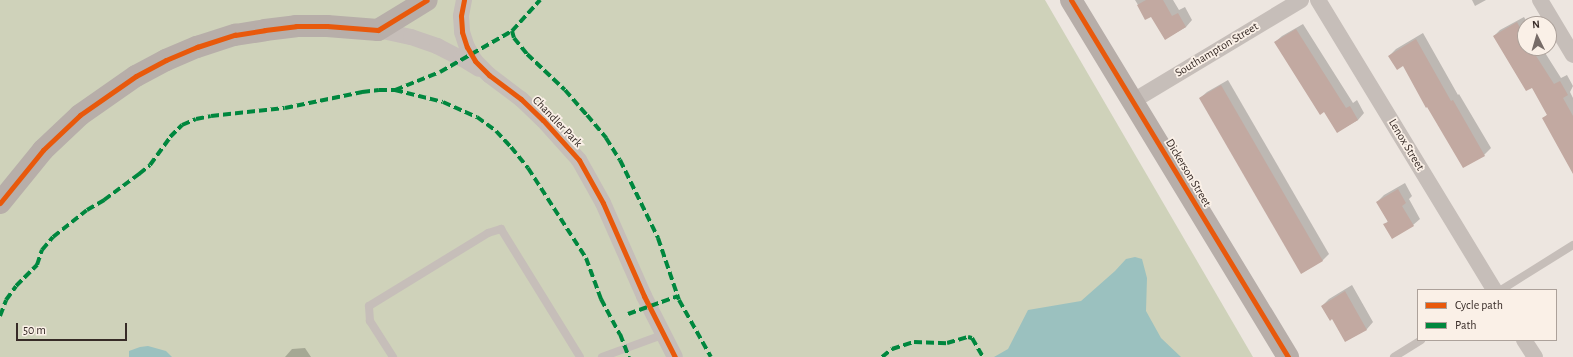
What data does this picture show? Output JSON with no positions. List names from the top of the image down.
{
  "streets": {
    "street": [
      "Southampton Street",
      "Chandler Park",
      "Lenox Street",
      "Dickerson Street"
    ]
  },
  "crossings": [
    ["Southampton Street", "Dickerson Street"]
  ],
  "legend": ["Cycle path", "Path"],
  "scale_bar": "50 m",
  "north": "top"
}
